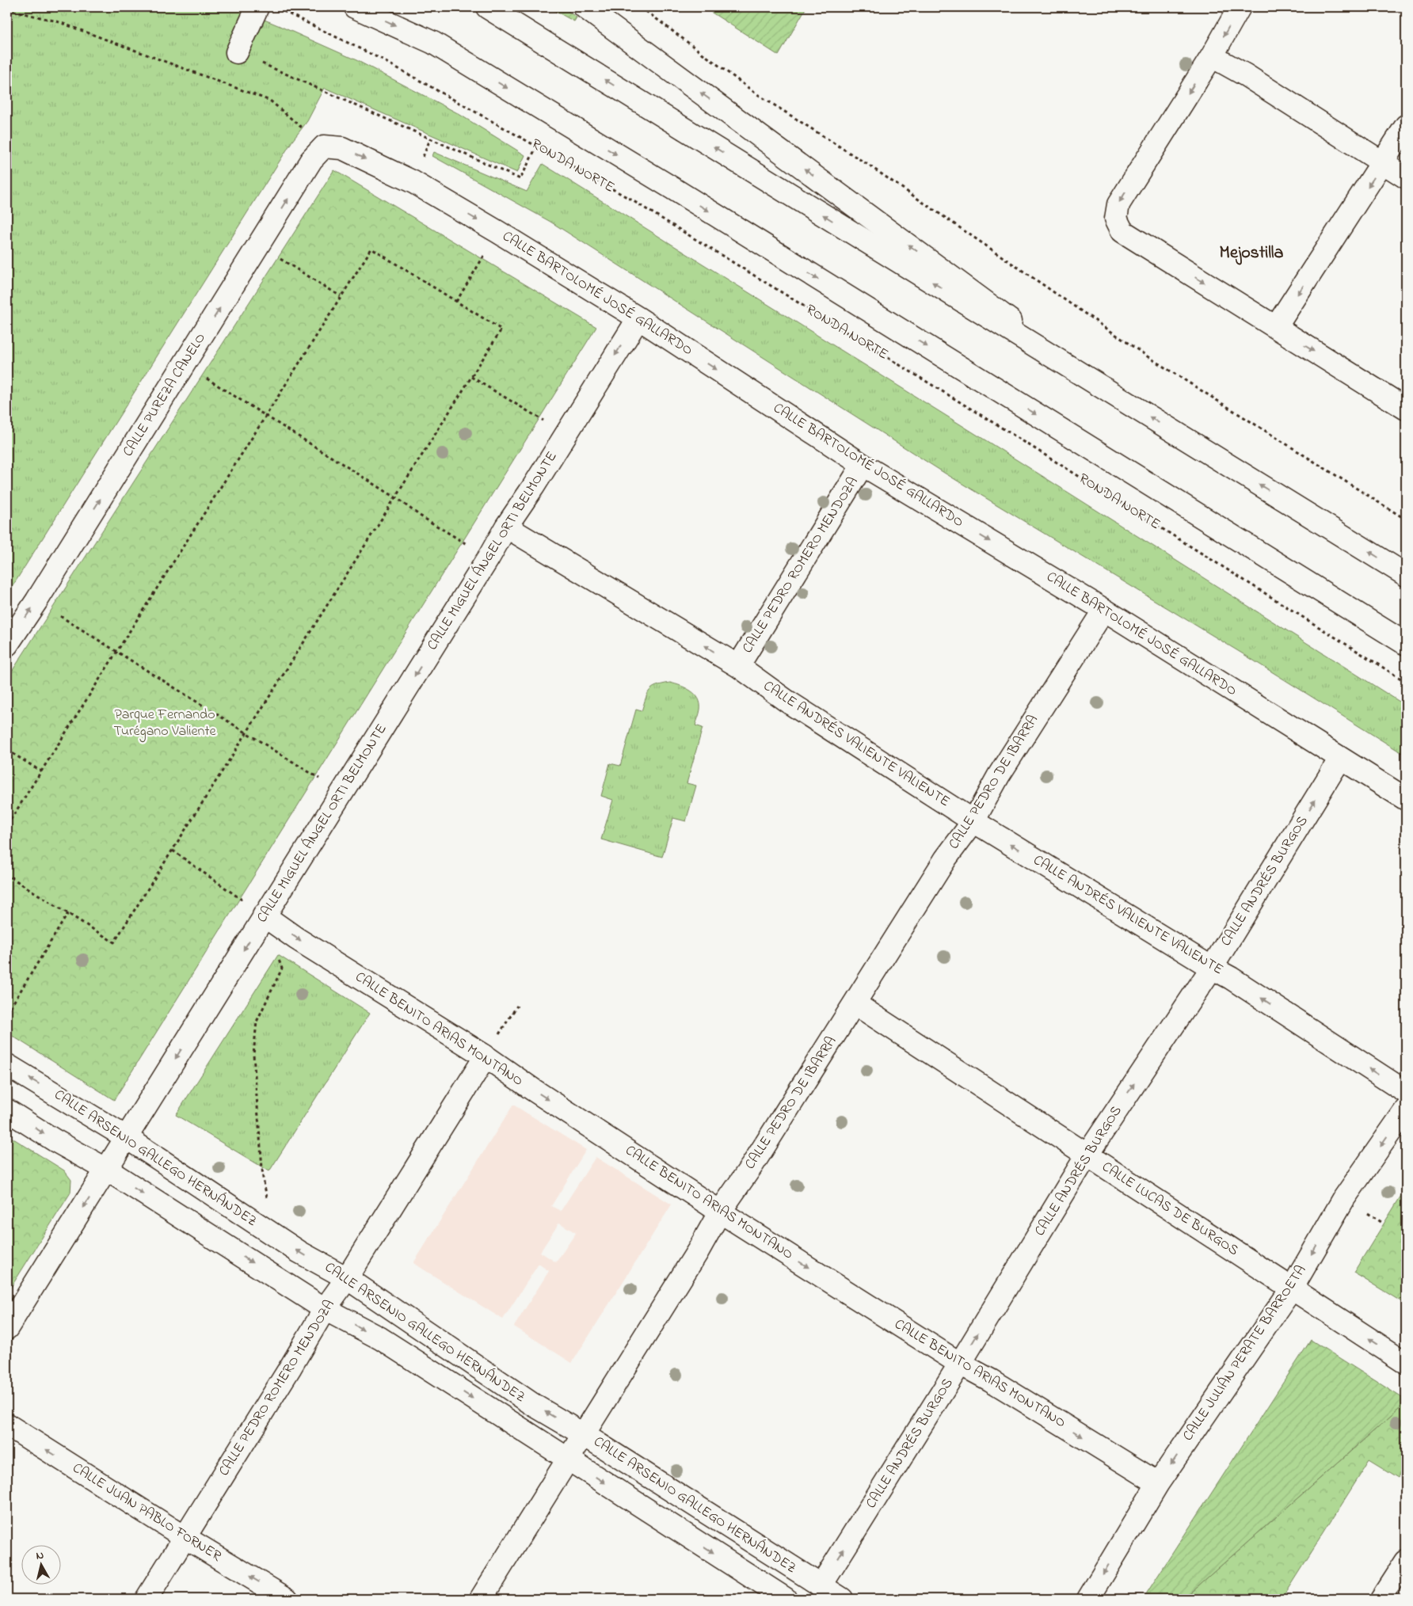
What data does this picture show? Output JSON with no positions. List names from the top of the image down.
{
  "streets": {
    "main road": [
      "CALLE BARTOLOMÉ JOSÉ GALLARDO",
      "CALLE PUREZA CANELO",
      "CALLE MIGUEL ÁNGEL ORTI BELMONTE",
      "CALLE PEDRO ROMERO MENDOZA",
      "CALLE ANDRÉS VALIENTE VALIENTE",
      "CALLE PEDRO DE IBARRA",
      "CALLE ANDRÉS BURGOS",
      "CALLE BENITO ARIAS MONTANO",
      "CALLE ARSENIO GALLEGO HERNÁNDEZ",
      "CALLE LUCAS DE BURGOS",
      "CALLE JULIÁN PERATE BARROETA",
      "CALLE JUAN PABLO FORNER"
    ],
    "path": ["RONDA NORTE"]
  },
  "crossings": [
    ["CALLE BARTOLOMÉ JOSÉ GALLARDO", "CALLE PUREZA CANELO"],
    ["CALLE BARTOLOMÉ JOSÉ GALLARDO", "CALLE MIGUEL ÁNGEL ORTI BELMONTE"],
    ["CALLE BARTOLOMÉ JOSÉ GALLARDO", "CALLE PEDRO ROMERO MENDOZA"],
    ["CALLE BARTOLOMÉ JOSÉ GALLARDO", "CALLE PEDRO DE IBARRA"],
    ["CALLE BARTOLOMÉ JOSÉ GALLARDO", "CALLE ANDRÉS BURGOS"],
    ["CALLE MIGUEL ÁNGEL ORTI BELMONTE", "CALLE ANDRÉS VALIENTE VALIENTE"],
    ["CALLE MIGUEL ÁNGEL ORTI BELMONTE", "CALLE BENITO ARIAS MONTANO"],
    ["CALLE MIGUEL ÁNGEL ORTI BELMONTE", "CALLE ARSENIO GALLEGO HERNÁNDEZ"],
    ["CALLE PEDRO ROMERO MENDOZA", "CALLE ANDRÉS VALIENTE VALIENTE"],
    ["CALLE PEDRO ROMERO MENDOZA", "CALLE BENITO ARIAS MONTANO"],
    ["CALLE PEDRO ROMERO MENDOZA", "CALLE ARSENIO GALLEGO HERNÁNDEZ"],
    ["CALLE PEDRO ROMERO MENDOZA", "CALLE JUAN PABLO FORNER"],
    ["CALLE ANDRÉS VALIENTE VALIENTE", "CALLE PEDRO DE IBARRA"],
    ["CALLE ANDRÉS VALIENTE VALIENTE", "CALLE ANDRÉS BURGOS"],
    ["CALLE PEDRO DE IBARRA", "CALLE BENITO ARIAS MONTANO"],
    ["CALLE PEDRO DE IBARRA", "CALLE ARSENIO GALLEGO HERNÁNDEZ"],
    ["CALLE PEDRO DE IBARRA", "CALLE LUCAS DE BURGOS"],
    ["CALLE ANDRÉS BURGOS", "CALLE BENITO ARIAS MONTANO"],
    ["CALLE ANDRÉS BURGOS", "CALLE ARSENIO GALLEGO HERNÁNDEZ"],
    ["CALLE ANDRÉS BURGOS", "CALLE LUCAS DE BURGOS"],
    ["CALLE BENITO ARIAS MONTANO", "CALLE JULIÁN PERATE BARROETA"],
    ["CALLE LUCAS DE BURGOS", "CALLE JULIÁN PERATE BARROETA"]
  ],
  "one_way": [
    "CALLE PUREZA CANELO",
    "CALLE MIGUEL ÁNGEL ORTI BELMONTE",
    "CALLE ANDRÉS VALIENTE VALIENTE",
    "CALLE ANDRÉS BURGOS",
    "CALLE BENITO ARIAS MONTANO",
    "CALLE JULIÁN PERATE BARROETA",
    "CALLE JUAN PABLO FORNER"
  ],
  "districts": ["Mejostilla"],
  "parks": ["Parque Fernando Turégano Valiente"],
  "north": "top"
}
